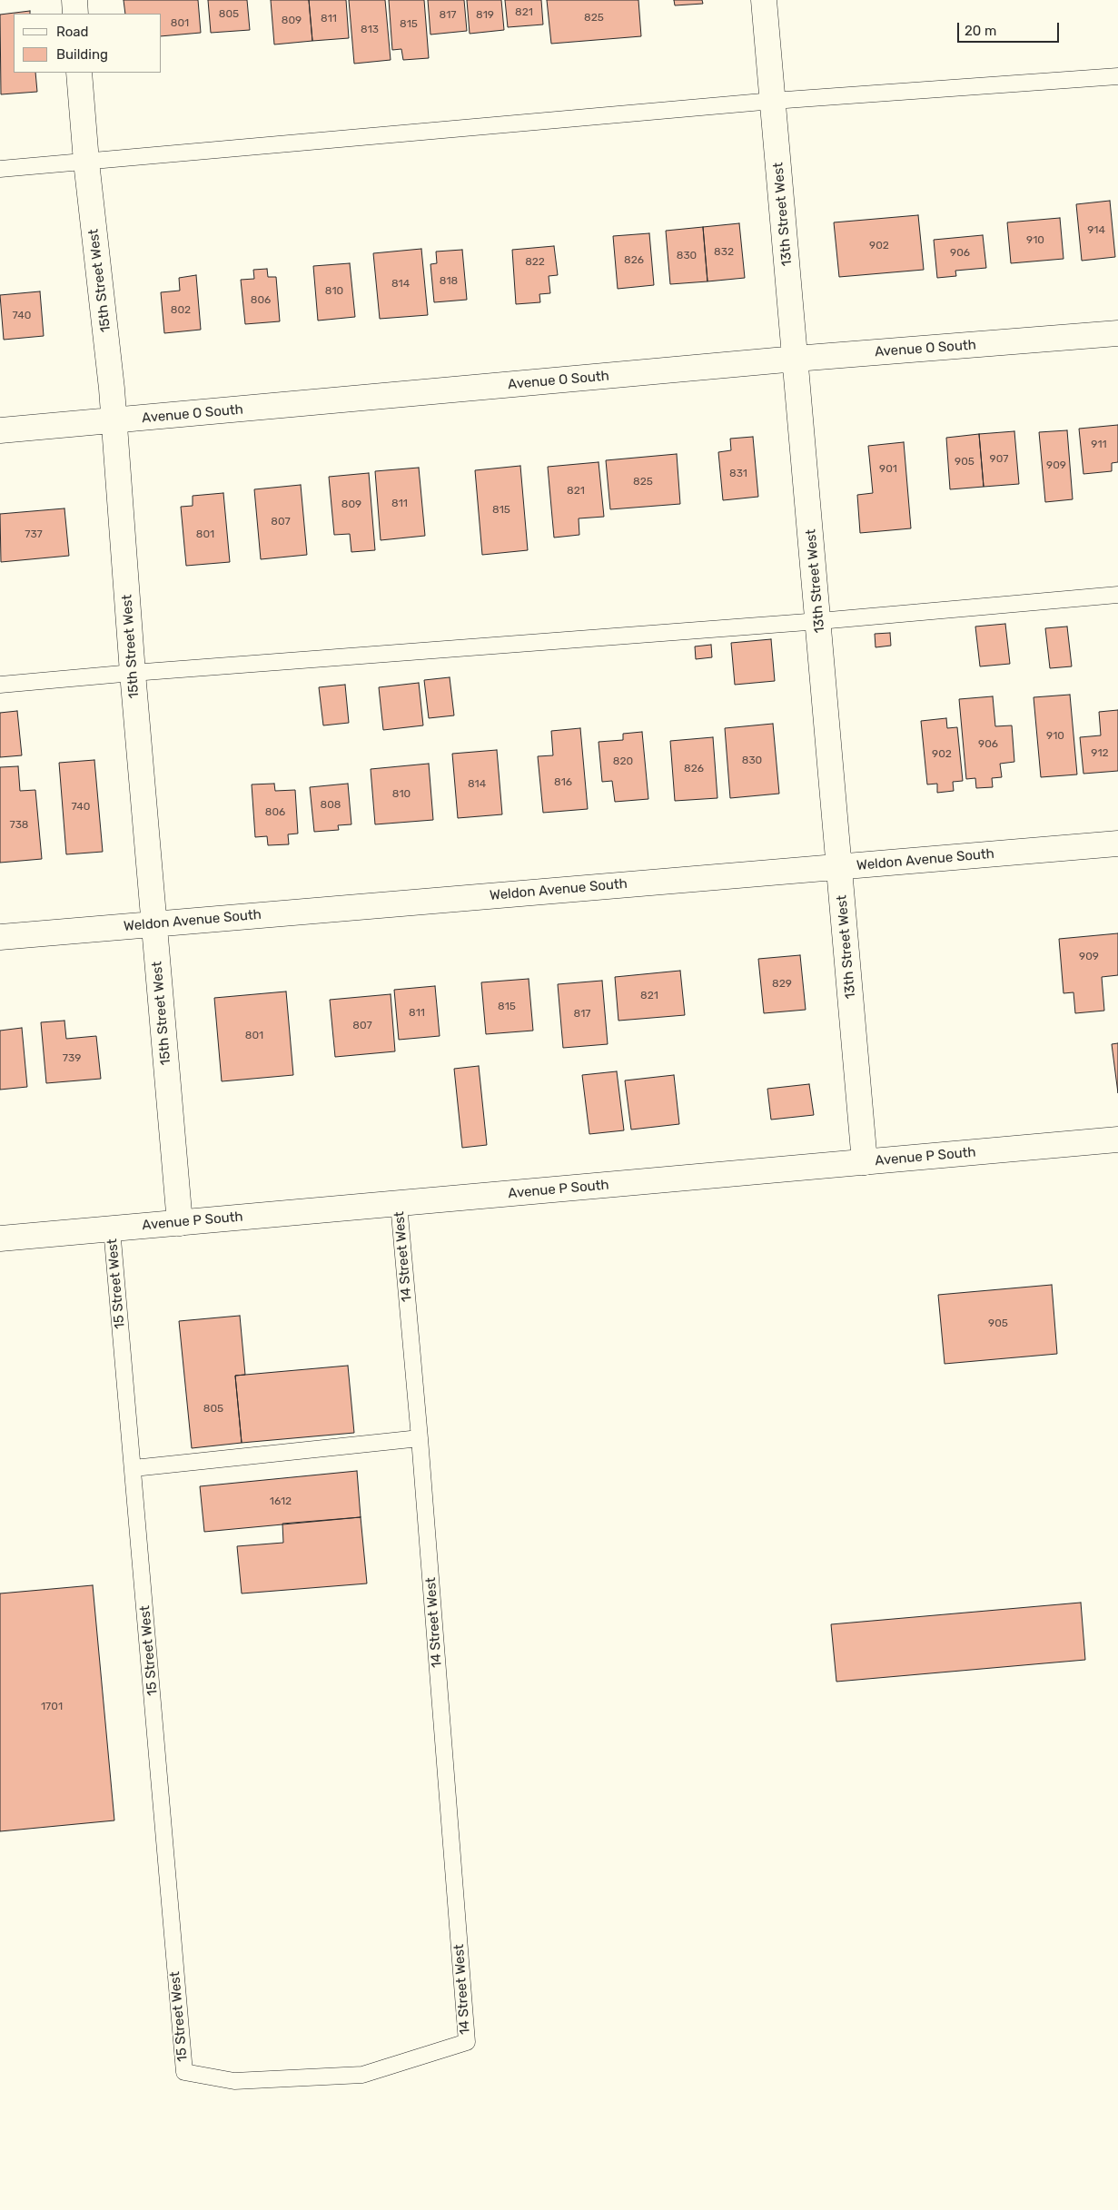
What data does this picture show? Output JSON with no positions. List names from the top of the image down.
{
  "streets": {
    "street": [
      "13th Street West",
      "15th Street West",
      "Avenue O South",
      "Weldon Avenue South",
      "Avenue P South"
    ],
    "lane": ["14 Street West", "15 Street West"]
  },
  "crossings": [
    ["13th Street West", "Avenue O South"],
    ["13th Street West", "Weldon Avenue South"],
    ["13th Street West", "Avenue P South"],
    ["15th Street West", "Avenue O South"],
    ["15th Street West", "Weldon Avenue South"],
    ["15th Street West", "Avenue P South"],
    ["Avenue P South", "14 Street West"],
    ["Avenue P South", "15 Street West"],
    ["14 Street West", "15 Street West"]
  ],
  "house_numbers": [
    "821",
    "805",
    "817",
    "819",
    "825",
    "811",
    "809",
    "801",
    "815",
    "813",
    "914",
    "910",
    "902",
    "832",
    "906",
    "830",
    "826",
    "822",
    "818",
    "814",
    "810",
    "806",
    "802",
    "740",
    "911",
    "907",
    "905",
    "909",
    "901",
    "831",
    "825",
    "821",
    "811",
    "809",
    "815",
    "807",
    "737",
    "801",
    "910",
    "906",
    "912",
    "902",
    "830",
    "820",
    "826",
    "816",
    "814",
    "810",
    "808",
    "740",
    "806",
    "738",
    "909",
    "829",
    "821",
    "815",
    "811",
    "817",
    "807",
    "801",
    "739",
    "905",
    "805",
    "1612",
    "1701"
  ],
  "legend": ["Road", "Building"],
  "scale_bar": "20 m"
}
